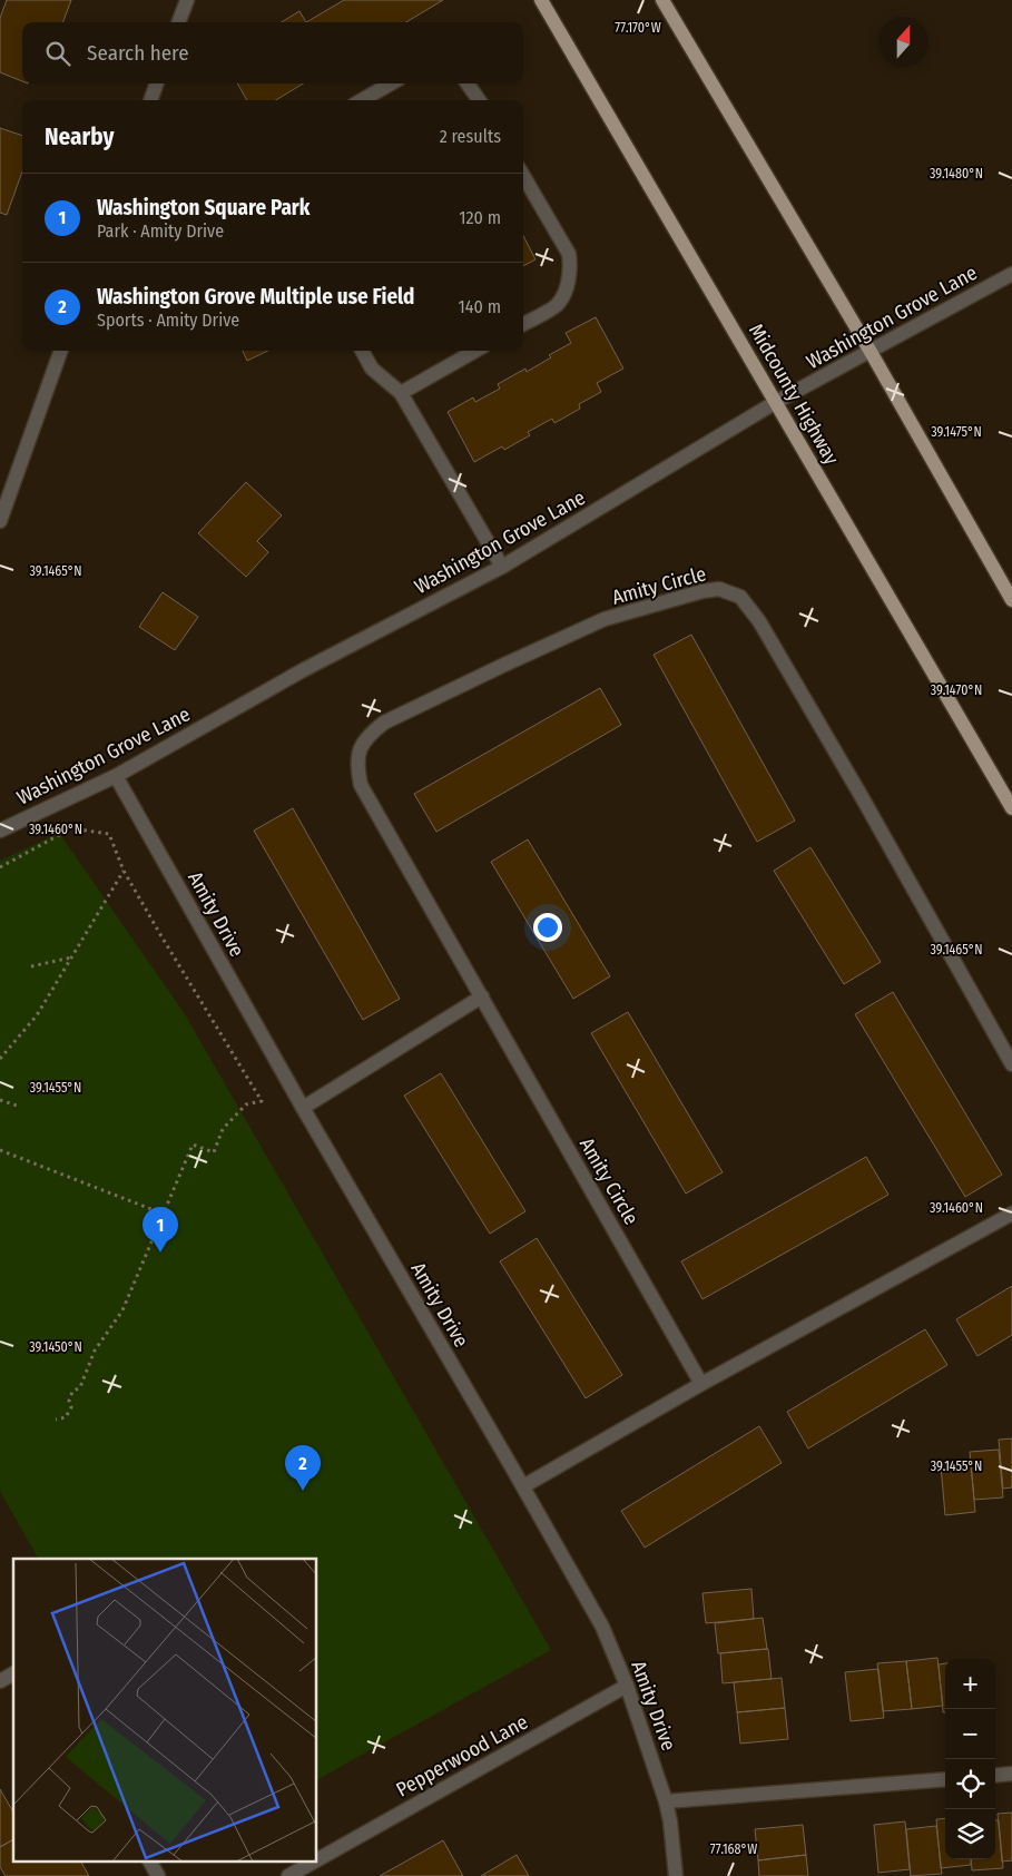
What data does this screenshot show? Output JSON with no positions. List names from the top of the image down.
{
  "streets": {
    "main road": ["Midcounty Highway"],
    "street": [
      "Washington Grove Lane",
      "Amity Circle",
      "Amity Drive",
      "Pepperwood Lane"
    ]
  },
  "crossings": [
    ["Washington Grove Lane", "Midcounty Highway"],
    ["Washington Grove Lane", "Amity Drive"],
    ["Amity Drive", "Pepperwood Lane"]
  ],
  "north": "top",
  "page": {
    "search": "Search here",
    "heading": ["Nearby", "2 results"],
    "list": [
      {
        "mark": "1",
        "name": "Washington Square Park",
        "note": "Park · Amity Drive",
        "value": "120 m"
      },
      {
        "mark": "2",
        "name": "Washington Grove Multiple use Field",
        "note": "Sports · Amity Drive",
        "value": "140 m"
      }
    ],
    "pins": ["1", "2"],
    "map_buttons": ["+", "−"]
  },
  "coordinates": [
    "77.170°W",
    "39.1480°N",
    "39.1475°N",
    "39.1465°N",
    "39.1470°N",
    "39.1460°N",
    "39.1455°N",
    "39.1450°N",
    "77.168°W"
  ]
}
